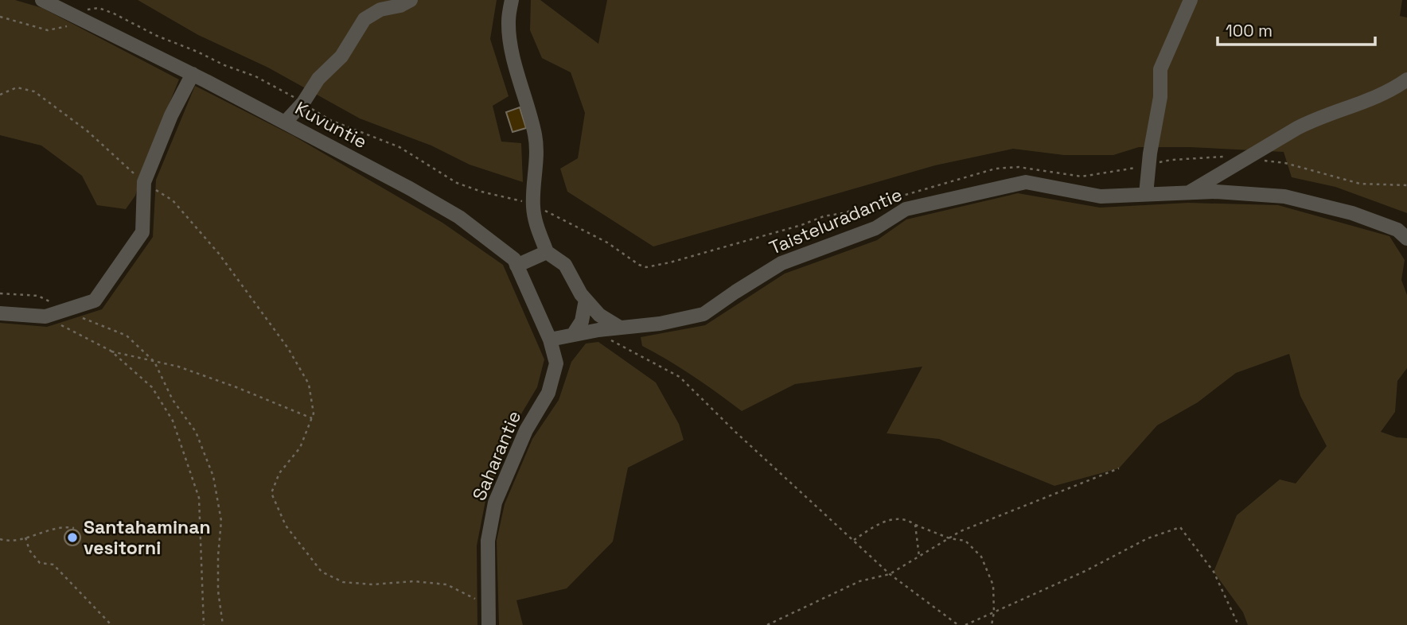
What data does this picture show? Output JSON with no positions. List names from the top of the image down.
{
  "streets": {
    "street": ["Kuvuntie", "Taisteluradantie", "Saharantie"]
  },
  "crossings": [
    ["Kuvuntie", "Taisteluradantie"],
    ["Kuvuntie", "Saharantie"],
    ["Taisteluradantie", "Saharantie"]
  ],
  "places": ["Santahaminan vesitorni"],
  "scale_bar": "100 m"
}
